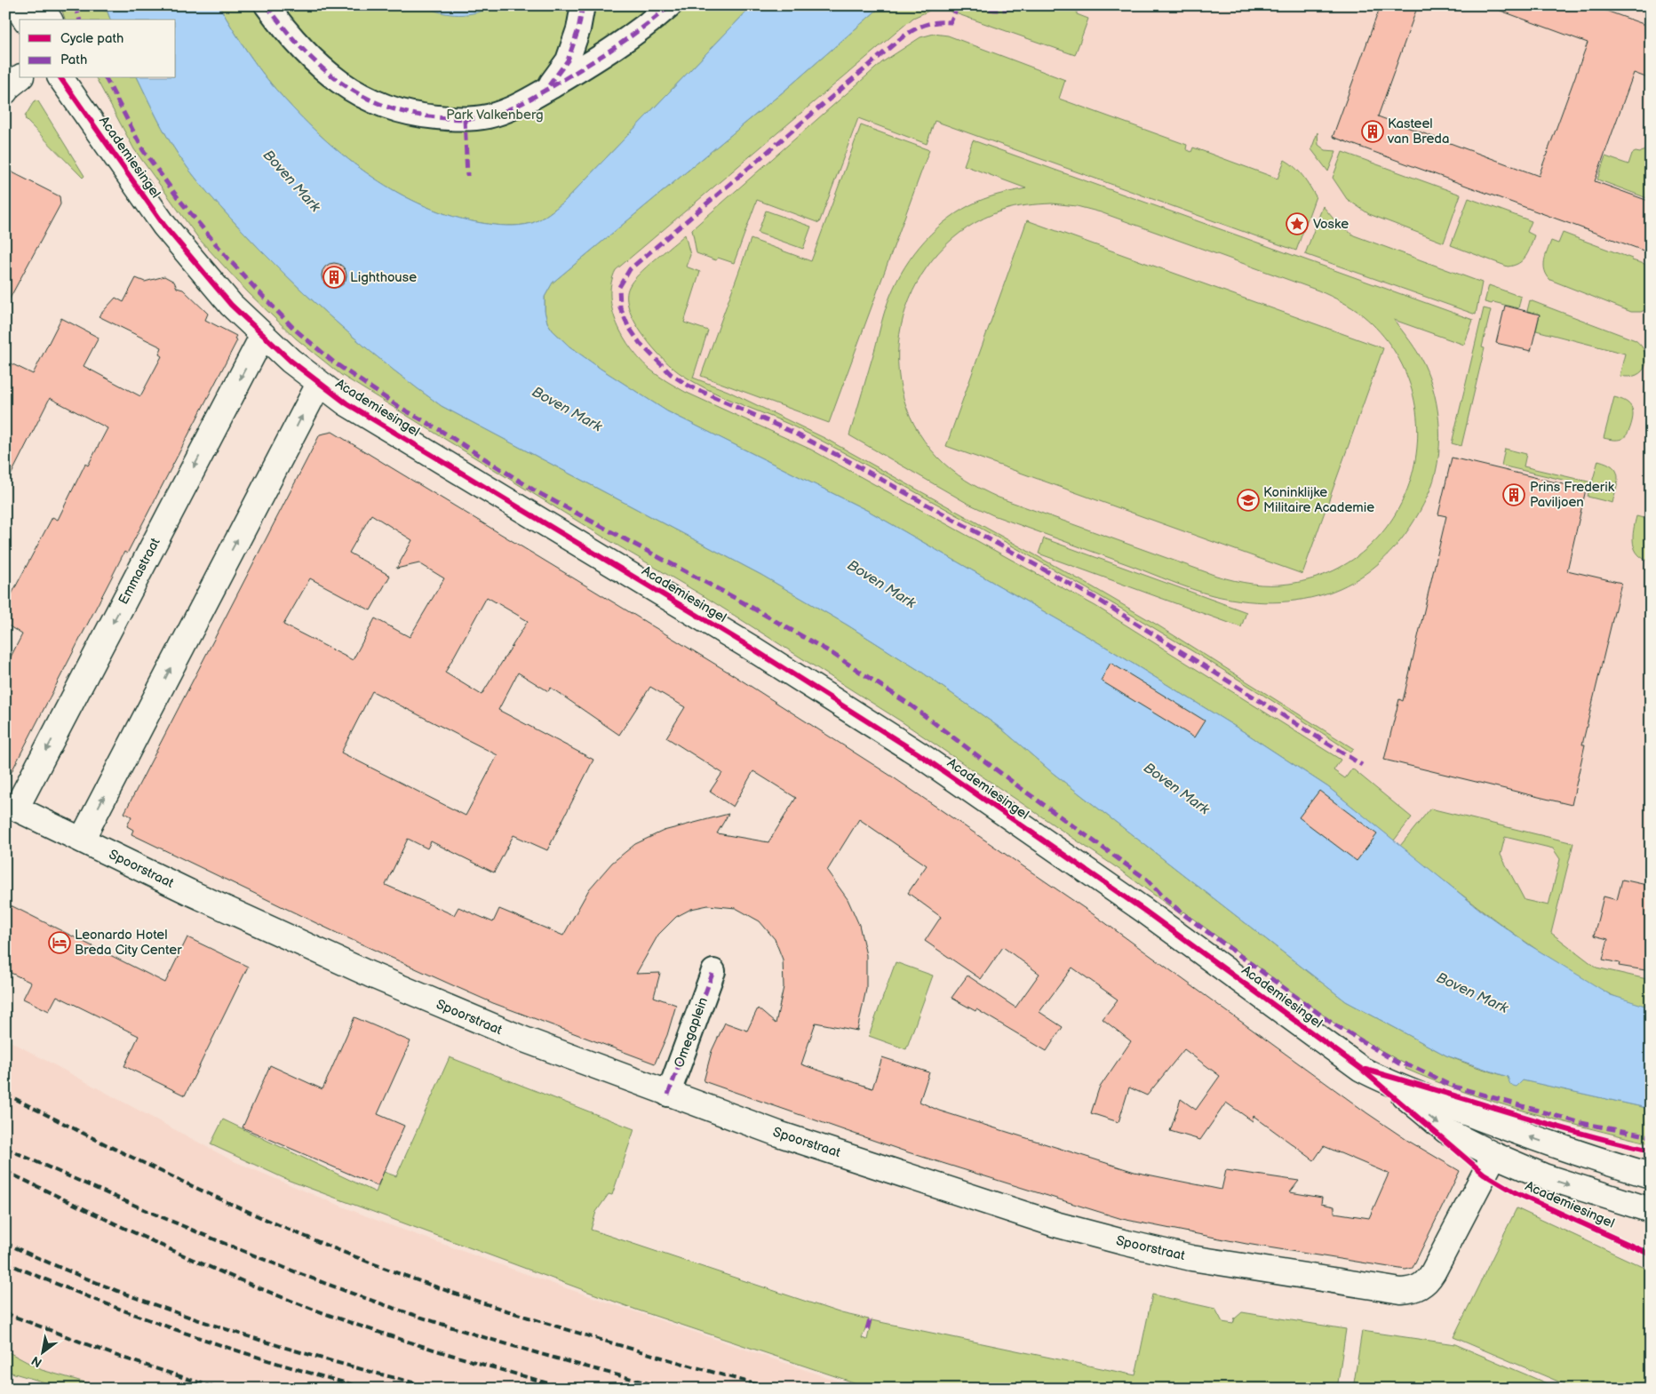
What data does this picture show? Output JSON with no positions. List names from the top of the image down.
{
  "streets": {
    "street": [
      "Academiesingel",
      "Emmastraat",
      "Spoorstraat",
      "Omegaplein"
    ]
  },
  "crossings": [
    ["Academiesingel", "Emmastraat"],
    ["Academiesingel", "Spoorstraat"],
    ["Emmastraat", "Spoorstraat"],
    ["Spoorstraat", "Omegaplein"]
  ],
  "water": ["Boven Mark"],
  "parks": ["Park Valkenberg"],
  "places": {
    "building": ["Kasteel van Breda", "Lighthouse", "Prins Frederik Paviljoen"],
    "place": ["Voske"],
    "school or university": ["Koninklijke Militaire Academie"],
    "hotel": ["Leonardo Hotel Breda City Center"]
  },
  "legend": ["Cycle path", "Path"],
  "north": "bottom left"
}
